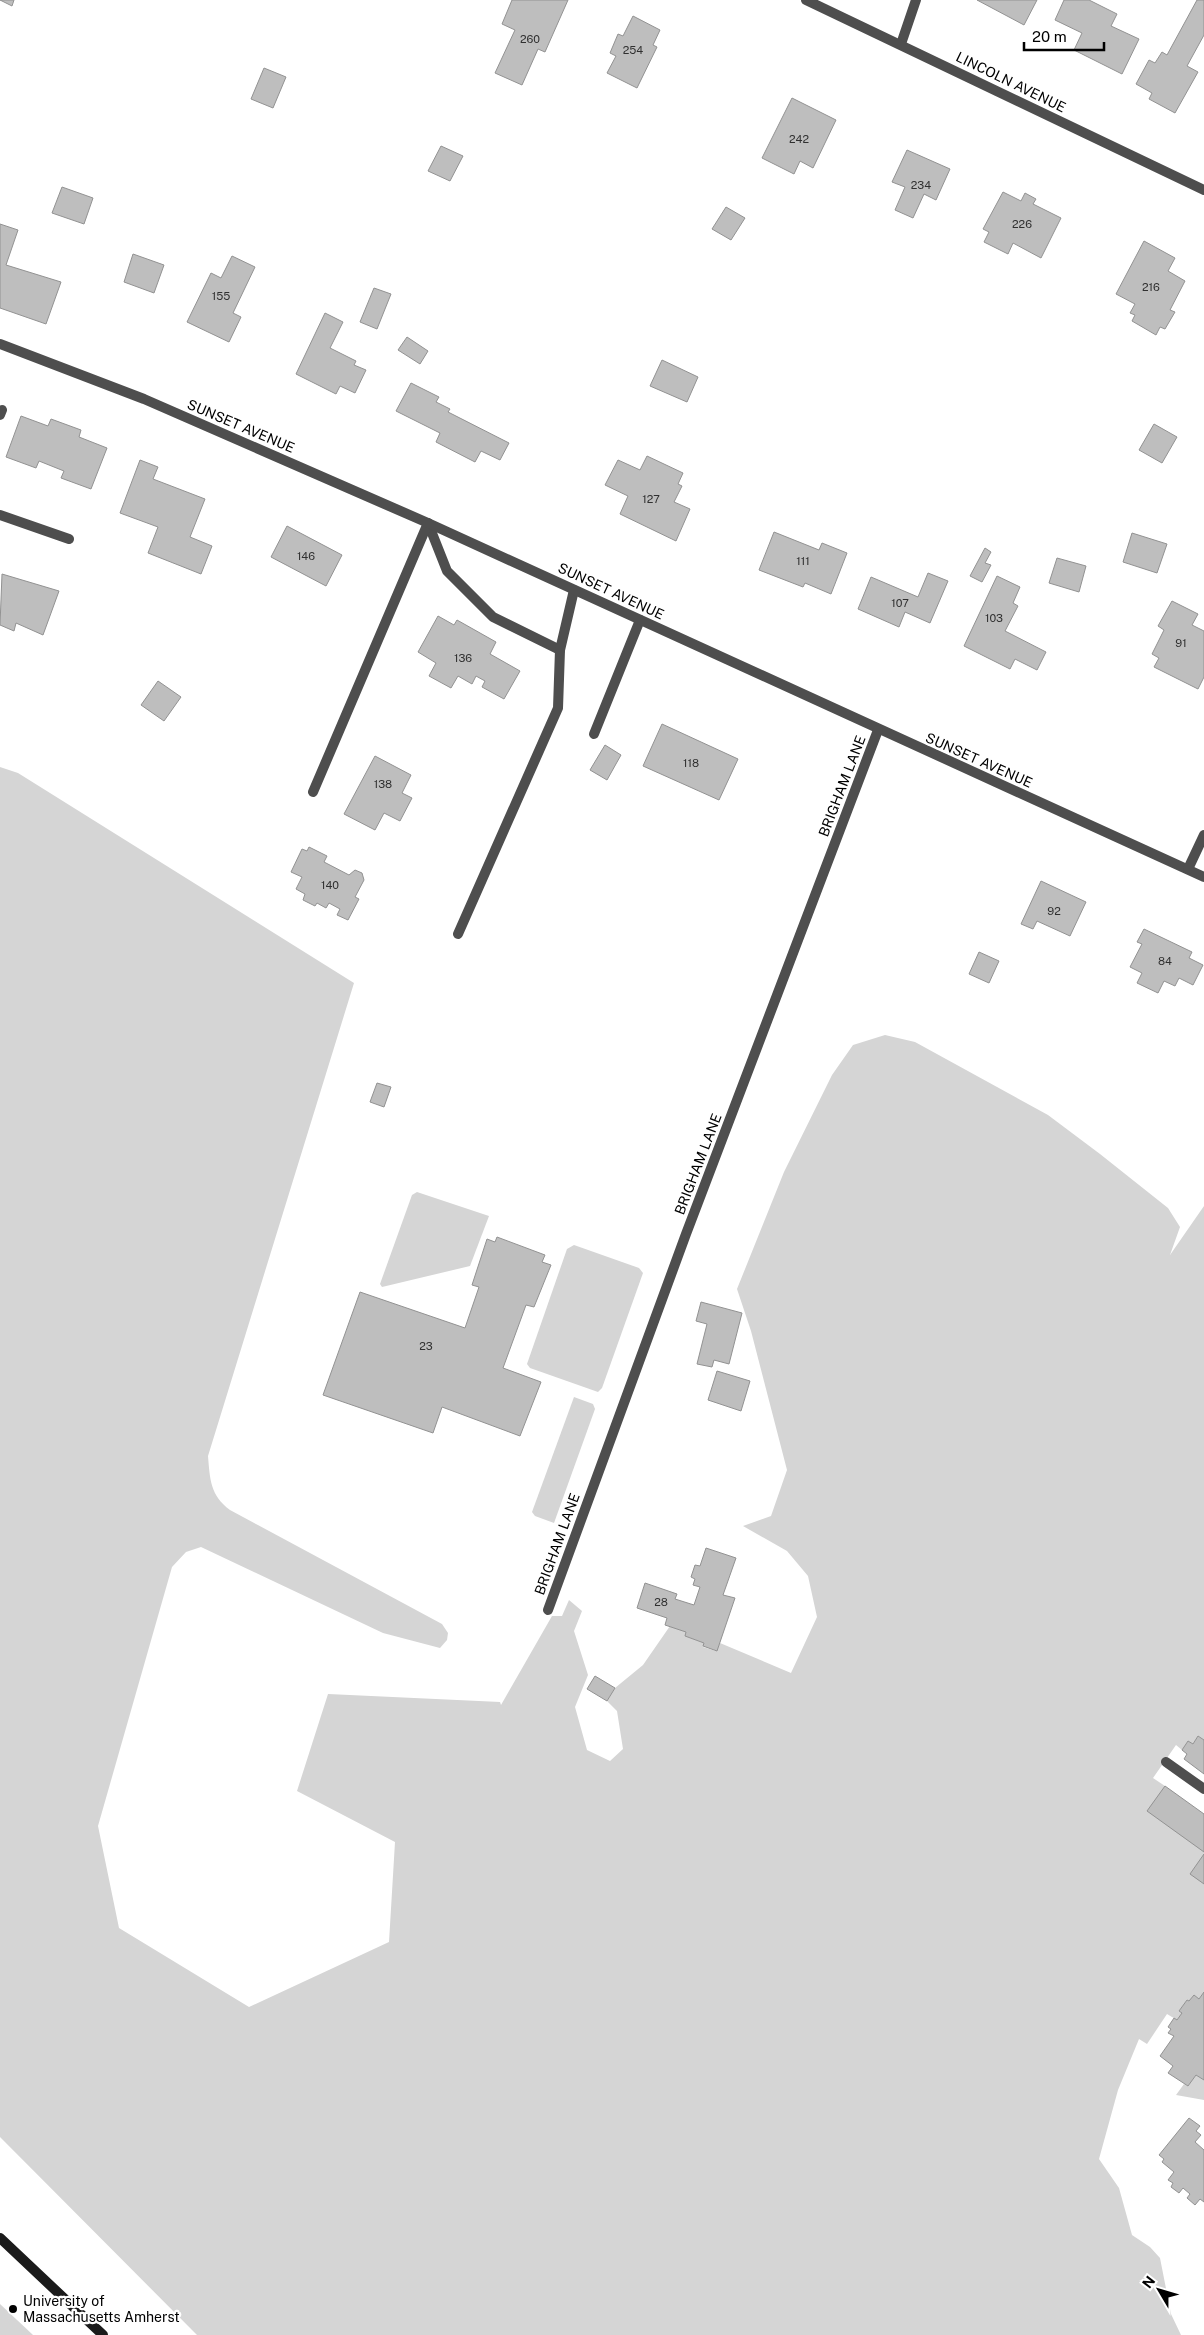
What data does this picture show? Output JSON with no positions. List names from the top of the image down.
{
  "streets": {
    "street": ["LINCOLN AVENUE", "SUNSET AVENUE", "BRIGHAM LANE"]
  },
  "crossings": [
    ["SUNSET AVENUE", "BRIGHAM LANE"]
  ],
  "places": ["University of Massachusetts Amherst"],
  "house_numbers": [
    "260",
    "254",
    "242",
    "234",
    "226",
    "216",
    "155",
    "127",
    "146",
    "111",
    "107",
    "103",
    "91",
    "136",
    "118",
    "138",
    "140",
    "92",
    "84",
    "23",
    "28"
  ],
  "scale_bar": "20 m",
  "north": "top left"
}
